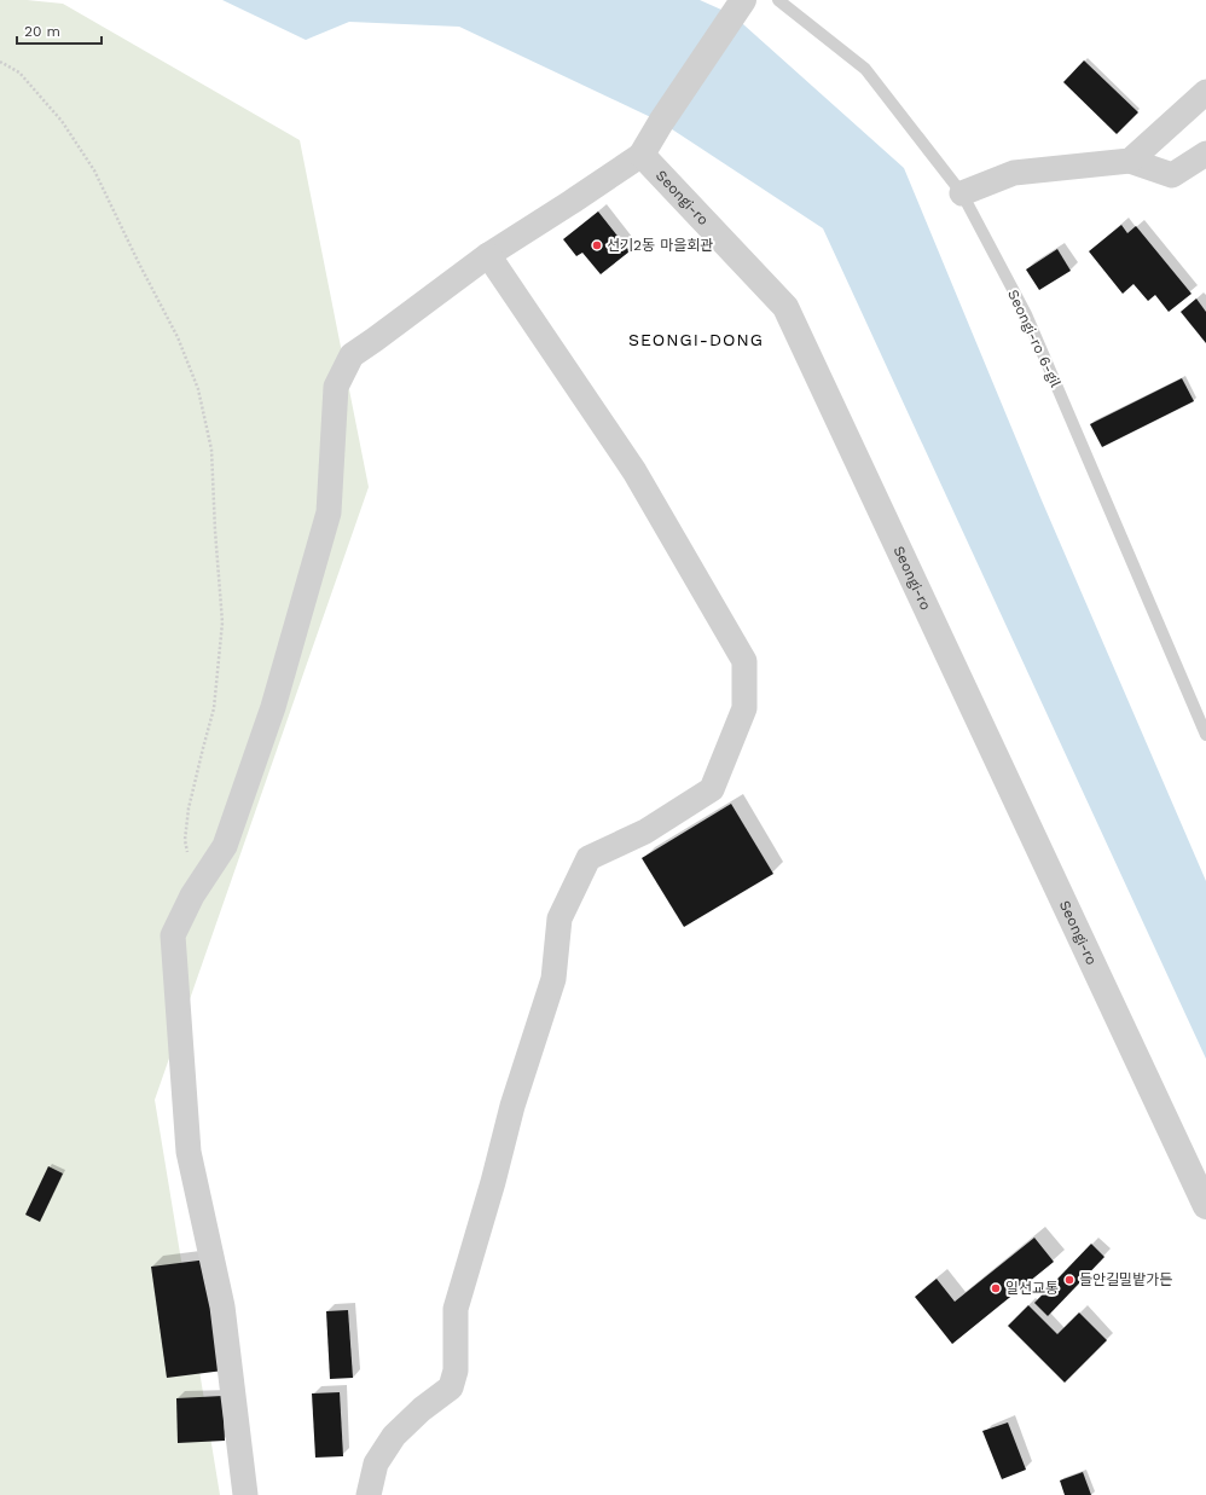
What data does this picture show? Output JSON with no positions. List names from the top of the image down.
{
  "streets": {
    "street": ["Seongi-ro"],
    "lane": ["Seongi-ro 6-gil"]
  },
  "districts": ["SEONGI-DONG"],
  "places": ["선기2동 마을회관", "들안길밀밭가든", "일선교통"],
  "scale_bar": "20 m"
}
